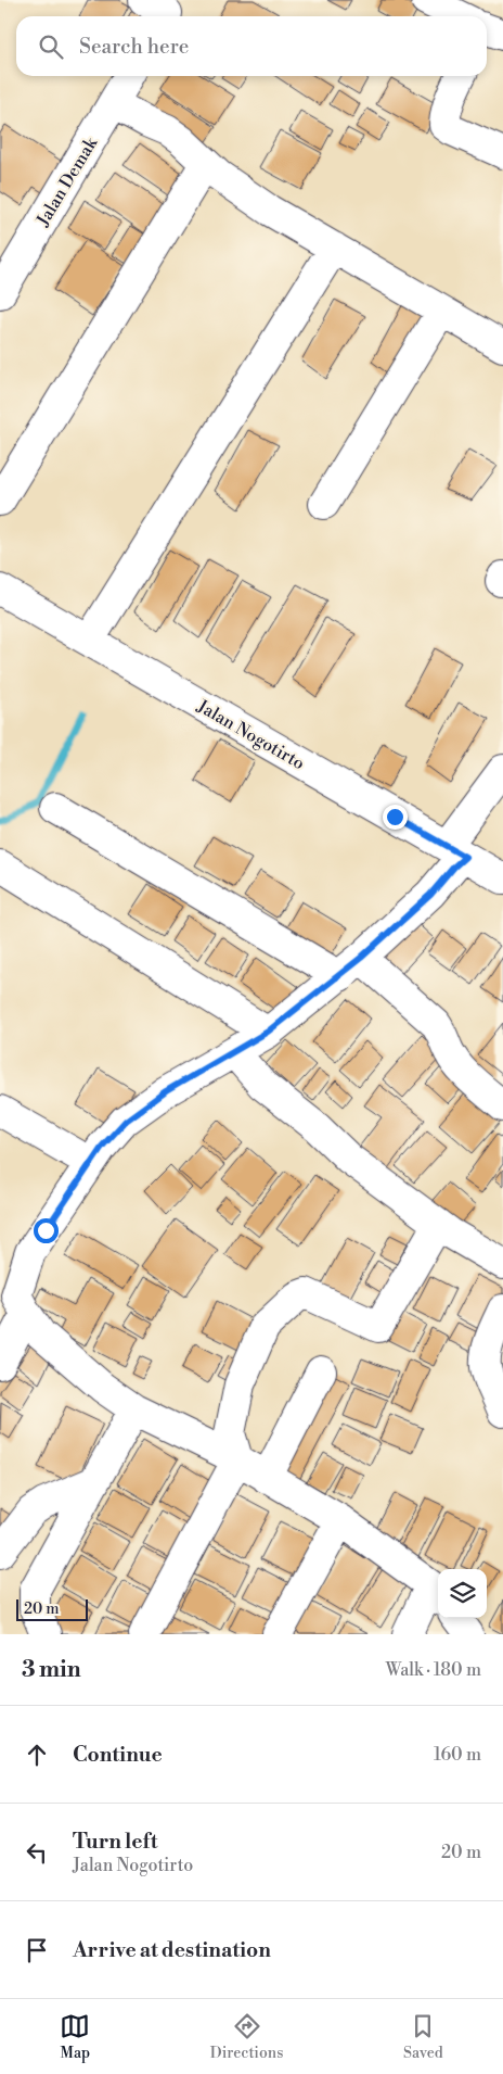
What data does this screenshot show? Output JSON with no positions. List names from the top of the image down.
{
  "streets": {
    "street": ["Jalan Demak", "Jalan Nogotirto"]
  },
  "scale_bar": "20 m",
  "page": {
    "search": "Search here",
    "scale": "20 m",
    "heading": ["3 min", "Walk · 180 m"],
    "list": [
      ["Continue", "160 m"],
      ["Turn left", "Jalan Nogotirto", "20 m"],
      "Arrive at destination"
    ],
    "nav": ["Map", "Directions", "Saved"]
  }
}
